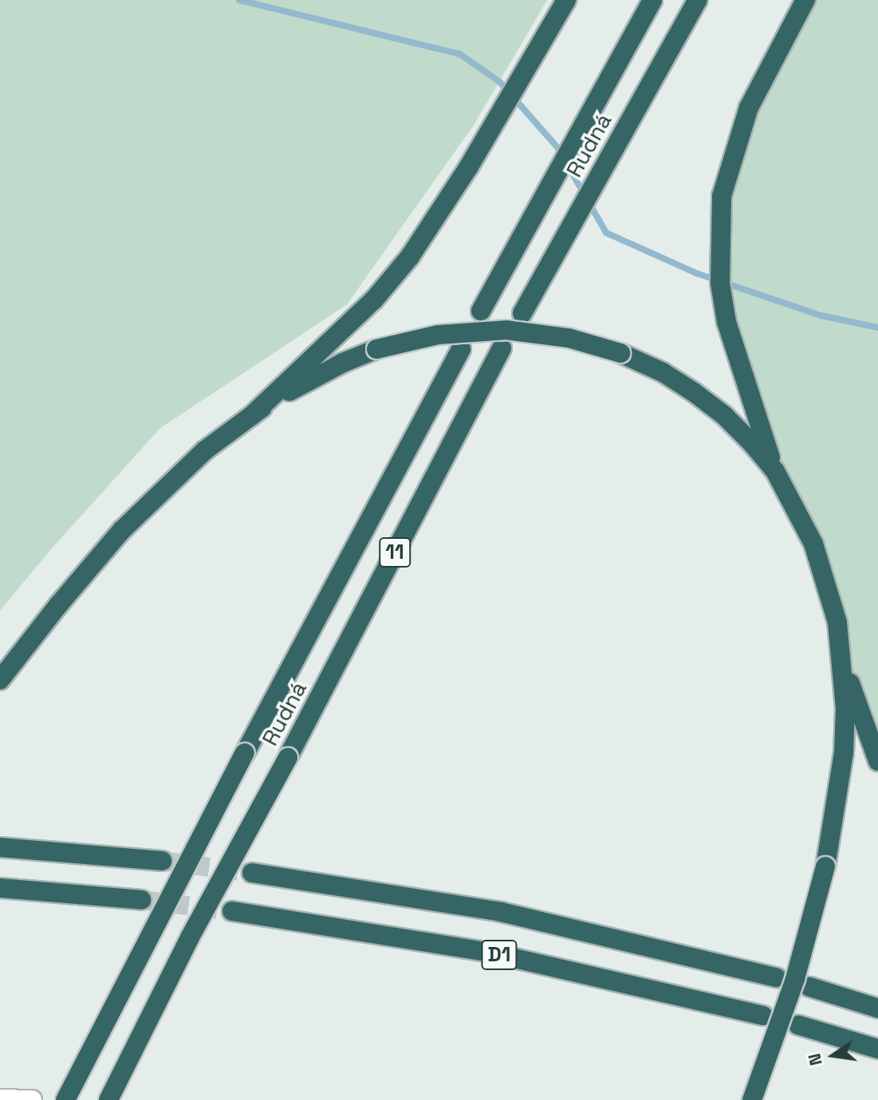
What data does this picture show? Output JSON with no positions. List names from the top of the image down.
{
  "streets": {
    "highway": ["Rudná", "11", "D1"]
  },
  "north": "left"
}
